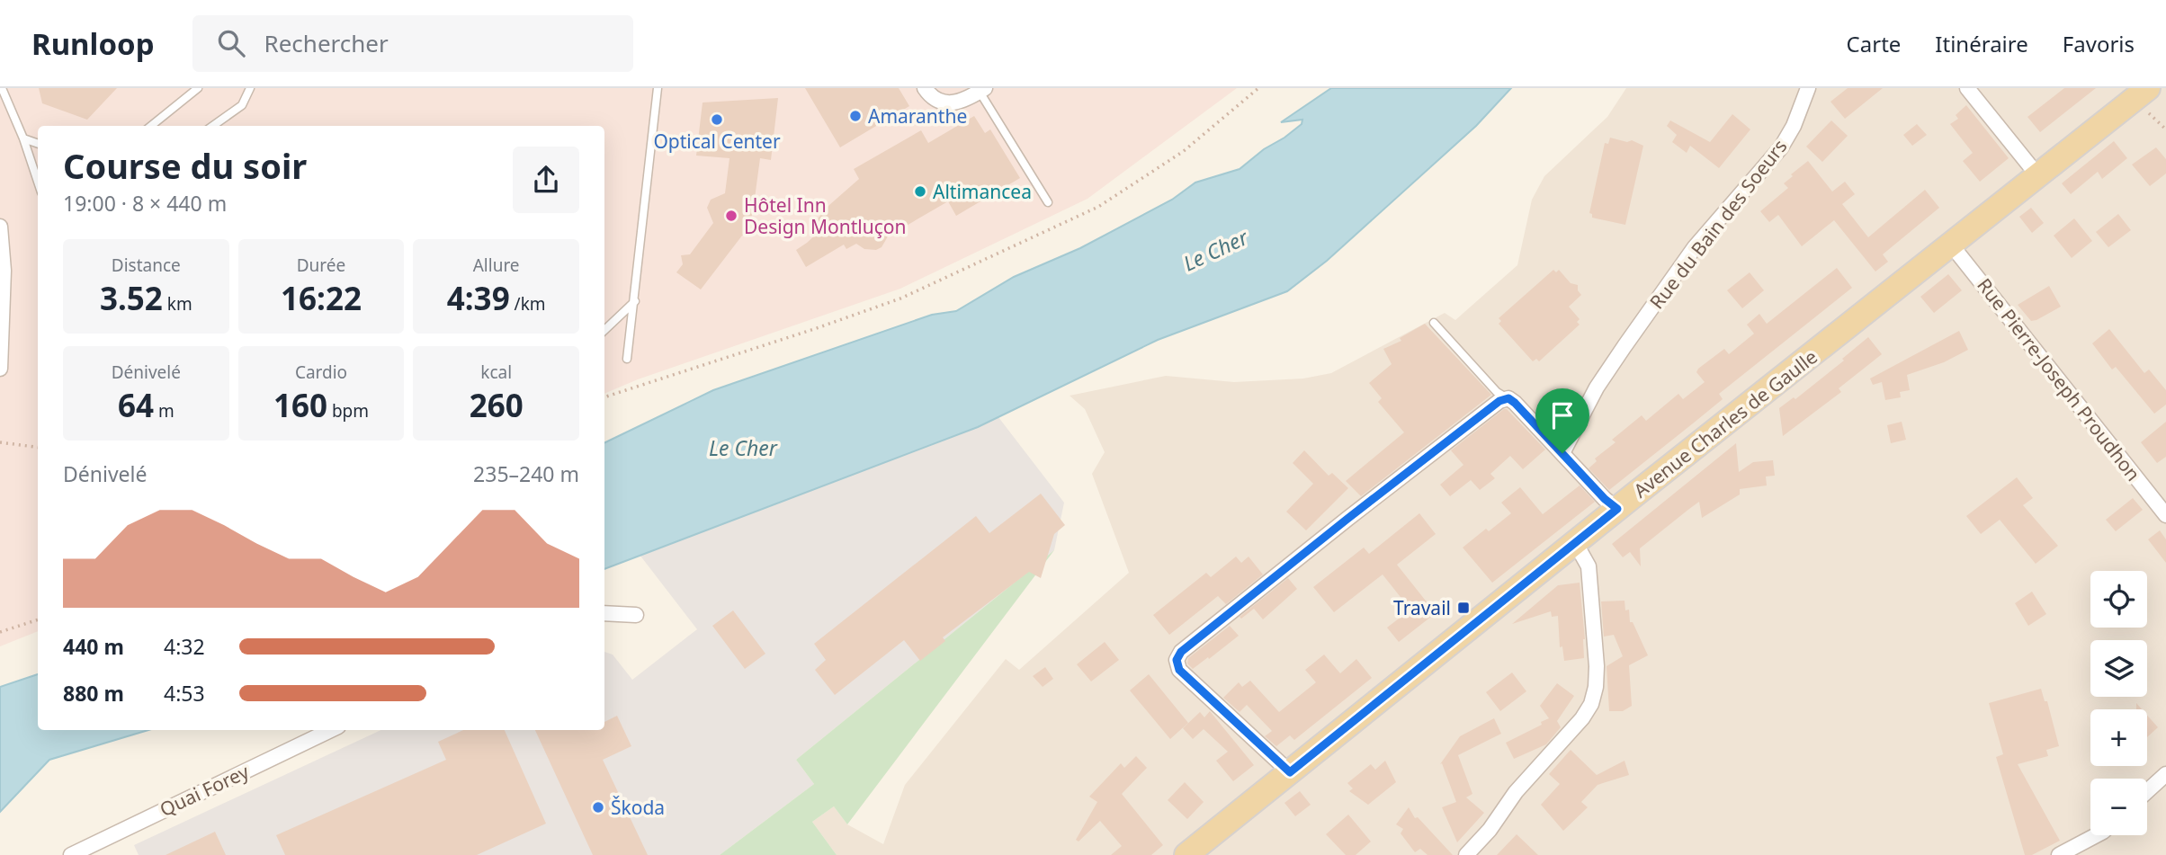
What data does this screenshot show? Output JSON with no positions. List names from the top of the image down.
{
  "streets": {
    "main road": ["Avenue Charles de Gaulle"],
    "street": ["Rue du Bain des Soeurs", "Rue Pierre-Joseph Proudhon", "Quai Forey"]
  },
  "crossings": [
    ["Rue Pierre-Joseph Proudhon", "Avenue Charles de Gaulle"]
  ],
  "water": ["Le Cher"],
  "places": {
    "other": [
      "Amaranthe",
      "Optical Center",
      "Altimancea",
      "Hôtel Inn Design Montluçon",
      "Škoda"
    ],
    "transit": ["Travail"]
  },
  "page": {
    "header": "Runloop",
    "search": "Rechercher",
    "nav": ["Carte", "Itinéraire", "Favoris"],
    "heading": ["Course du soir", "19:00 · 8 × 440 m"],
    "stats": [
      ["Distance", "3.52 km"],
      ["Durée", "16:22"],
      ["Allure", "4:39 /km"],
      ["Dénivelé", "64 m"],
      ["Cardio", "160 bpm"],
      ["kcal", "260"]
    ],
    "chart": ["Dénivelé", "235–240 m"],
    "map_buttons": ["+", "−"],
    "list": [
      {
        "name": "440 m",
        "note": "4:32"
      },
      {
        "name": "880 m",
        "note": "4:53"
      }
    ]
  }
}
